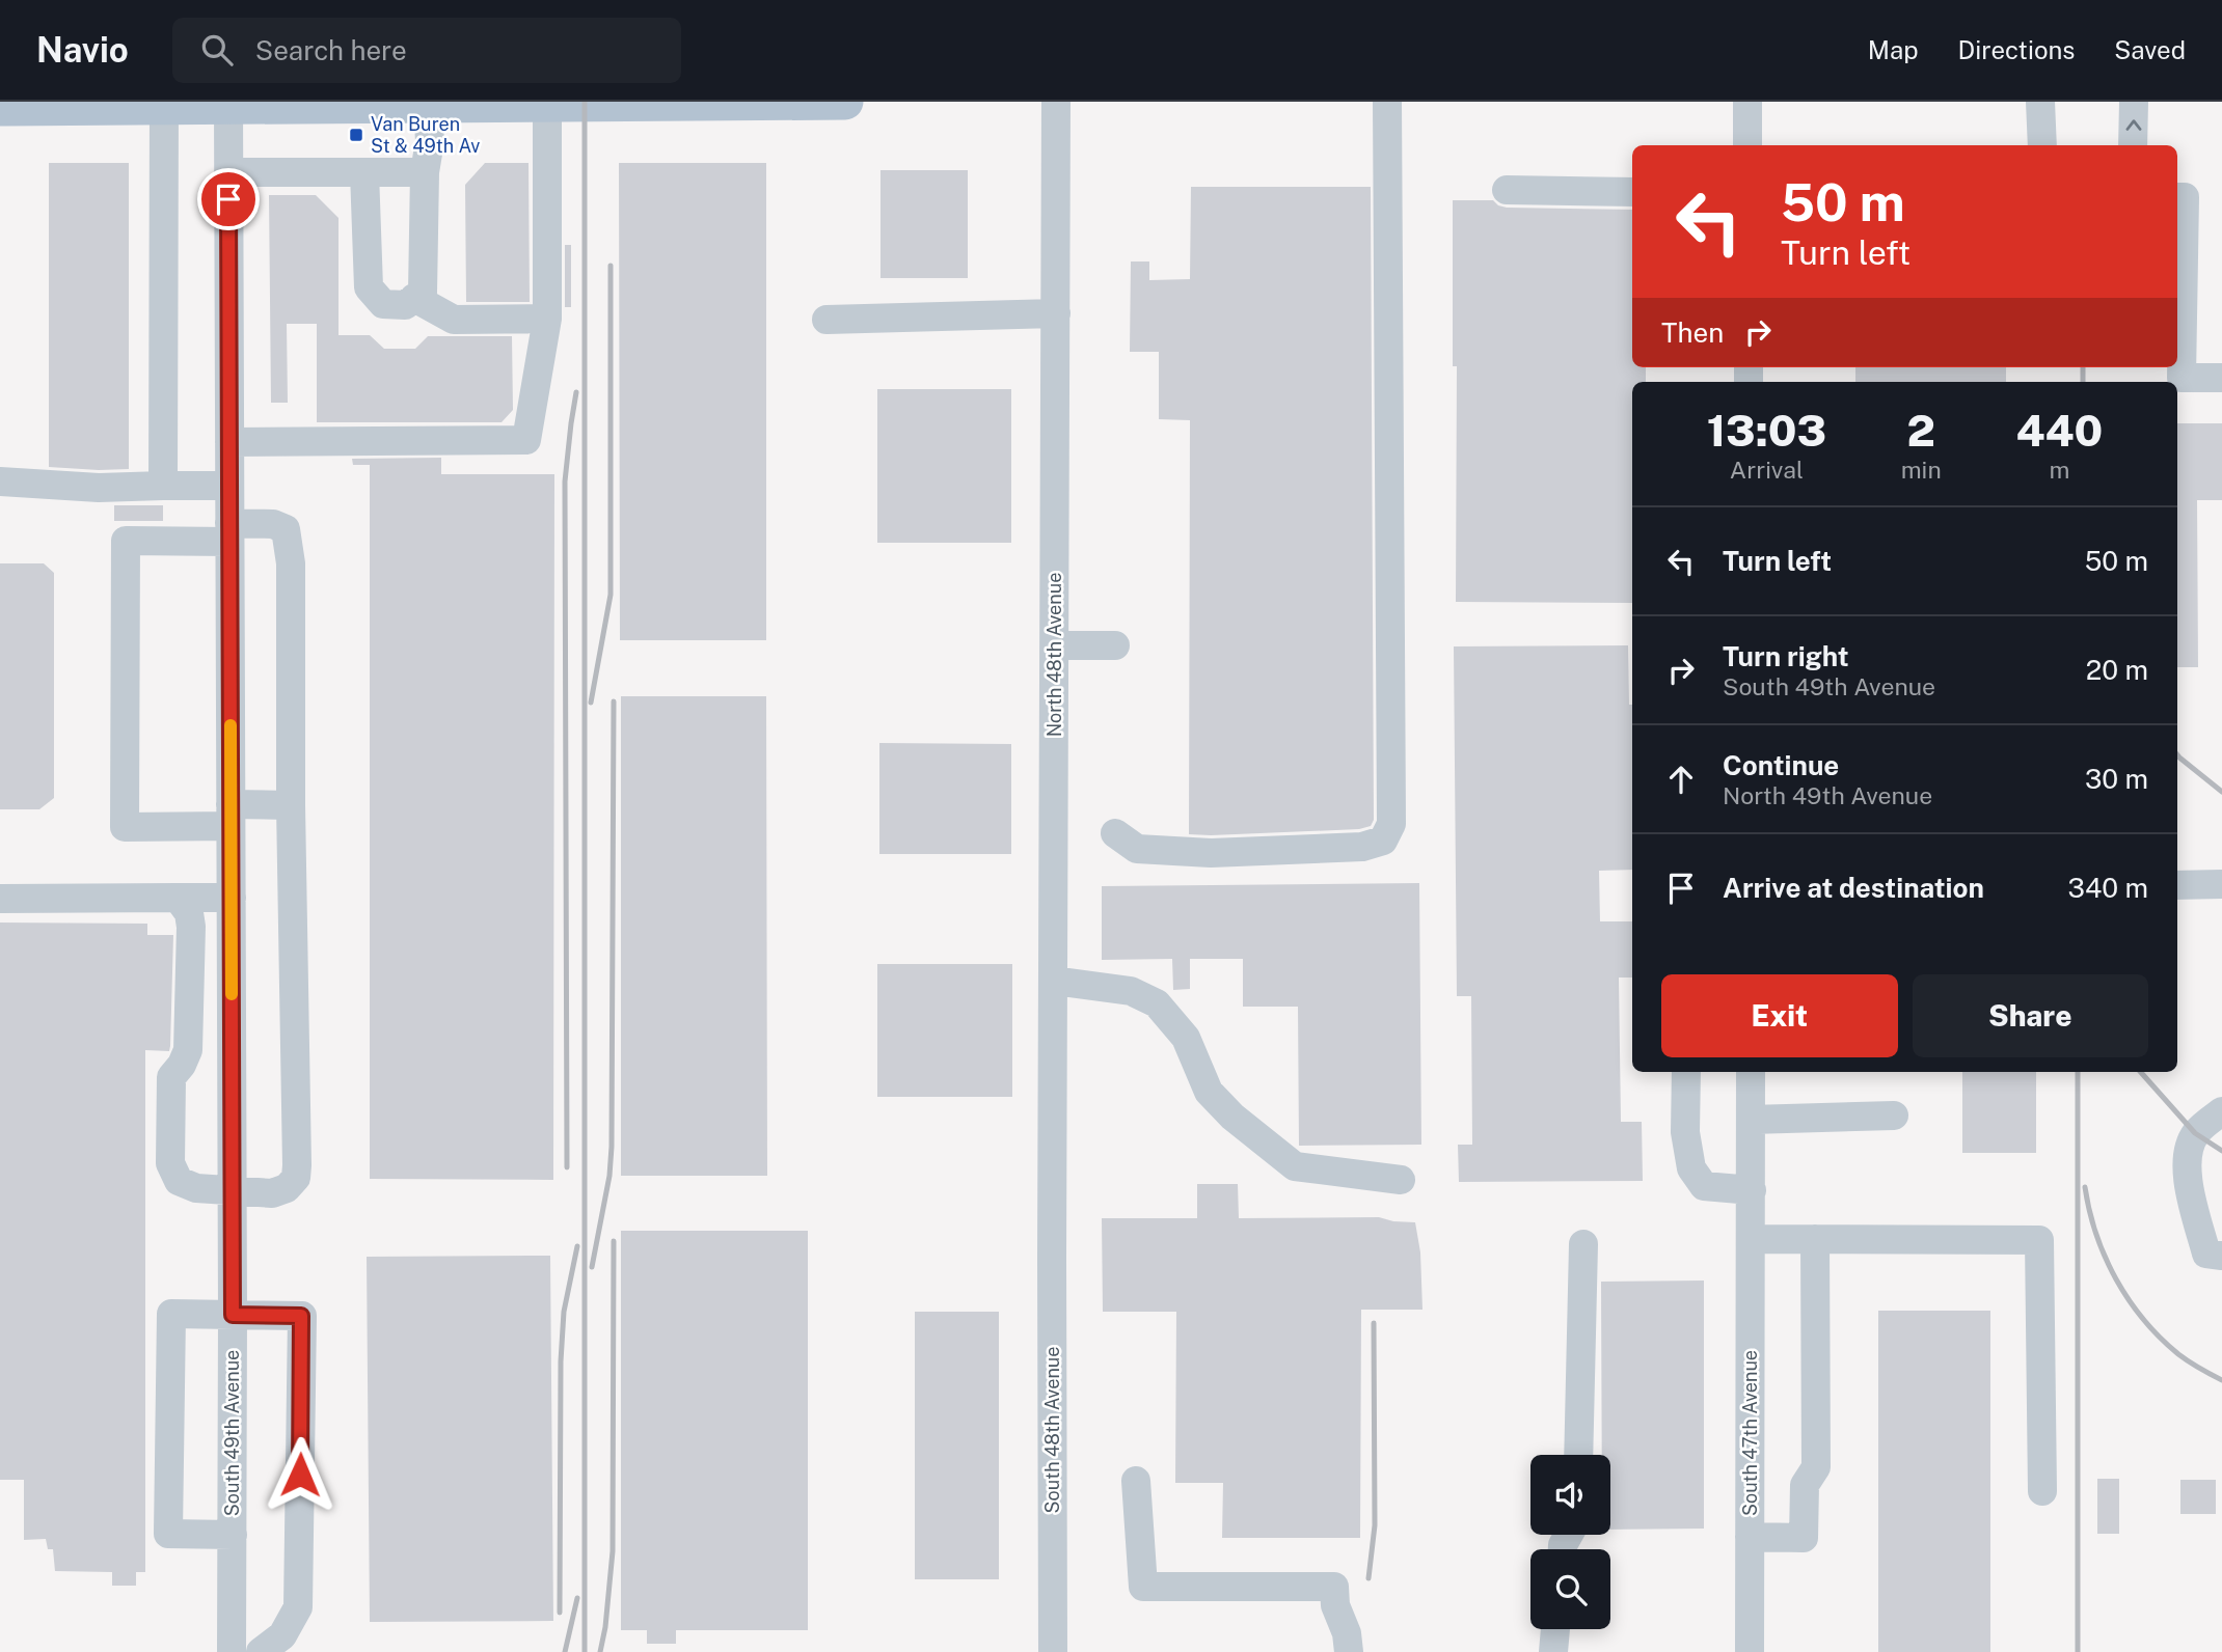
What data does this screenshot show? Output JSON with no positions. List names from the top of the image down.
{
  "streets": {
    "street": [
      "North 48th Avenue",
      "South 48th Avenue",
      "South 49th Avenue",
      "South 47th Avenue"
    ]
  },
  "crossings": [
    ["North 48th Avenue", "South 48th Avenue"]
  ],
  "places": {
    "transit": ["Van Buren St & 49th Av"]
  },
  "page": {
    "header": "Navio",
    "search": "Search here",
    "nav": ["Map", "Directions", "Saved"],
    "turn": ["50 m", "Turn left"],
    "then": "Then",
    "eta": [
      "13:03",
      "Arrival",
      "2",
      "min",
      "440",
      "m"
    ],
    "list": [
      {
        "name": "Turn left",
        "value": "50 m"
      },
      {
        "name": "Turn right",
        "note": "South 49th Avenue",
        "value": "20 m"
      },
      {
        "name": "Continue",
        "note": "North 49th Avenue",
        "value": "30 m"
      },
      {
        "name": "Arrive at destination",
        "value": "340 m"
      }
    ],
    "buttons": ["Exit", "Share"]
  }
}
